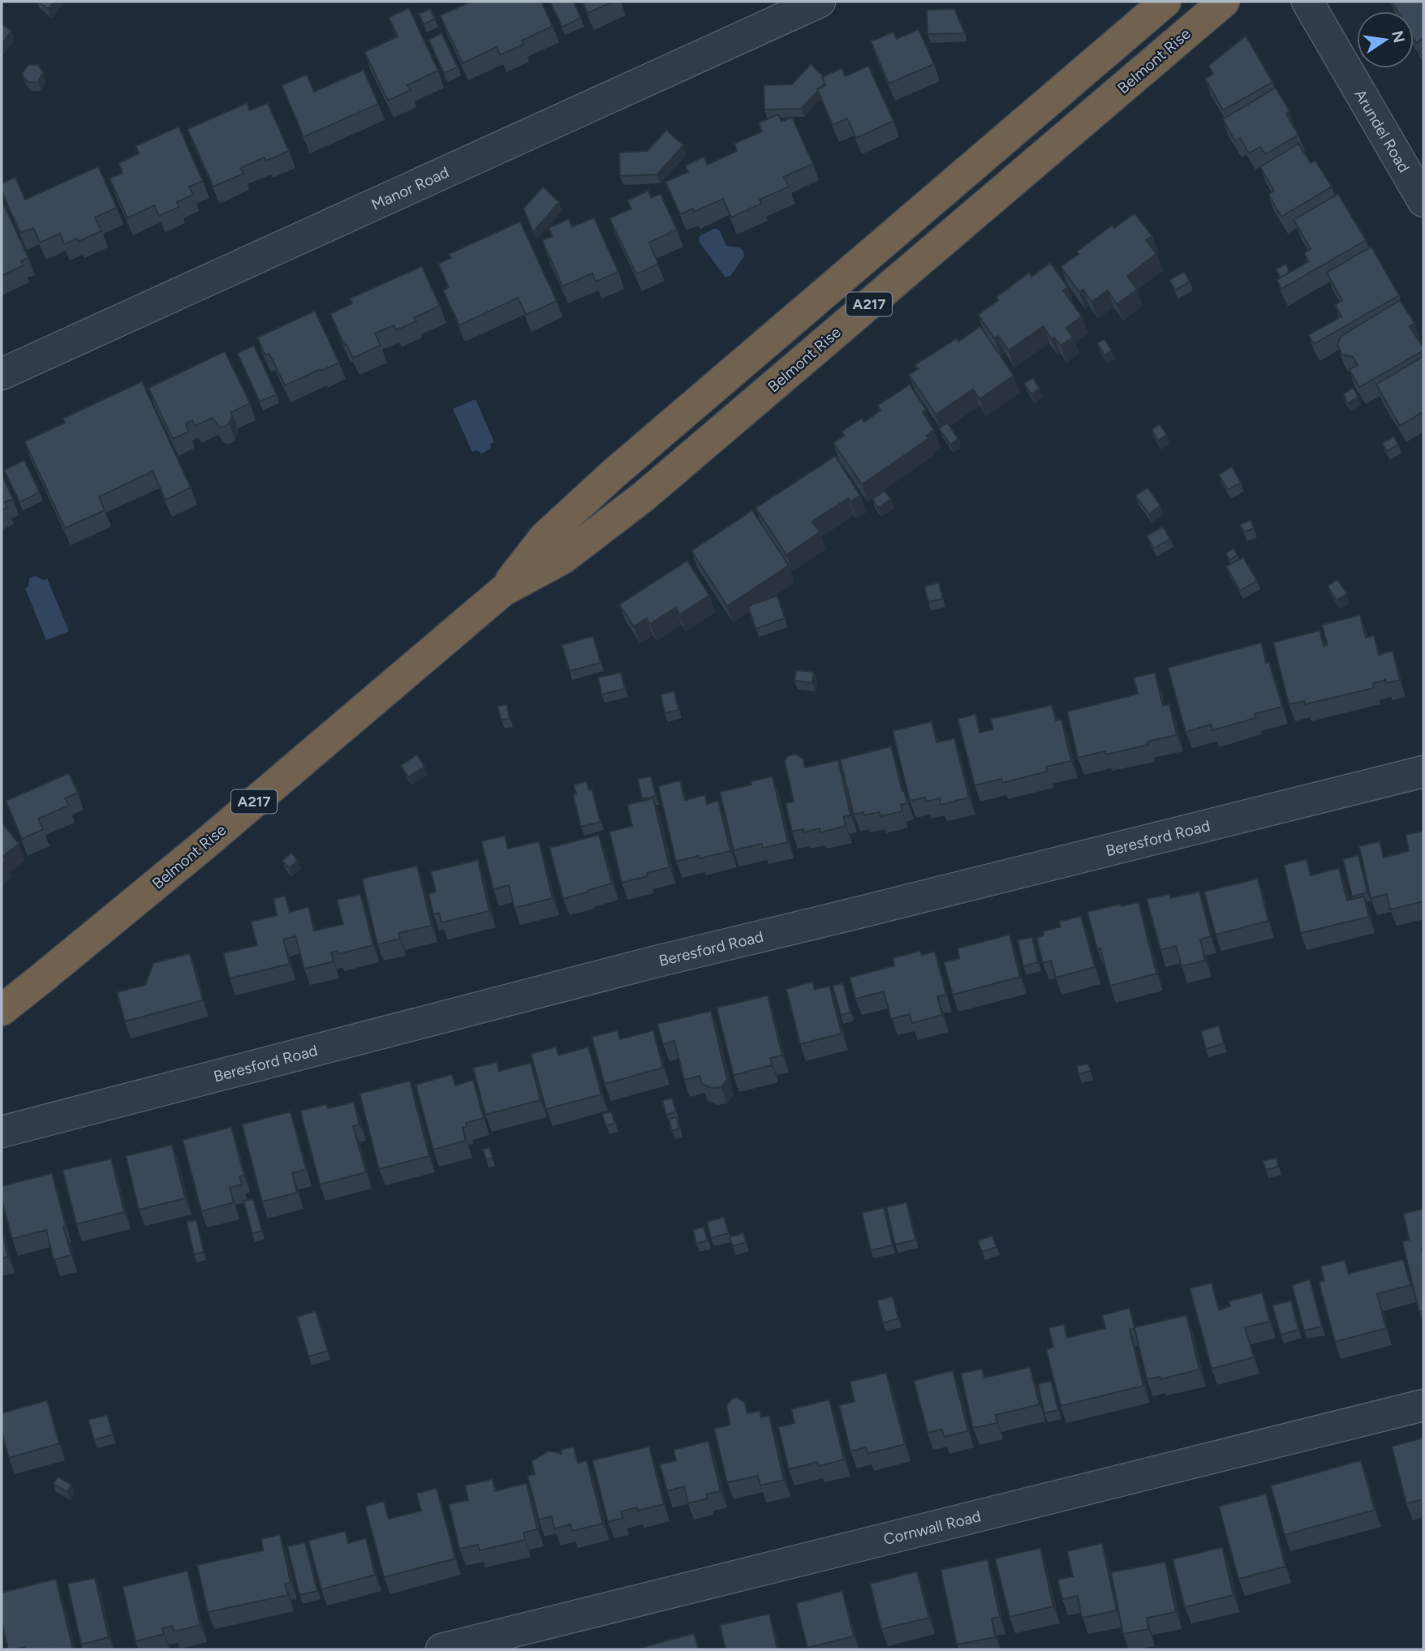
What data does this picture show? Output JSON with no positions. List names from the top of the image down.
{
  "streets": {
    "highway": ["Belmont Rise", "A217"],
    "street": [
      "Arundel Road",
      "Manor Road",
      "Beresford Road",
      "Cornwall Road"
    ]
  },
  "north": "right"
}
